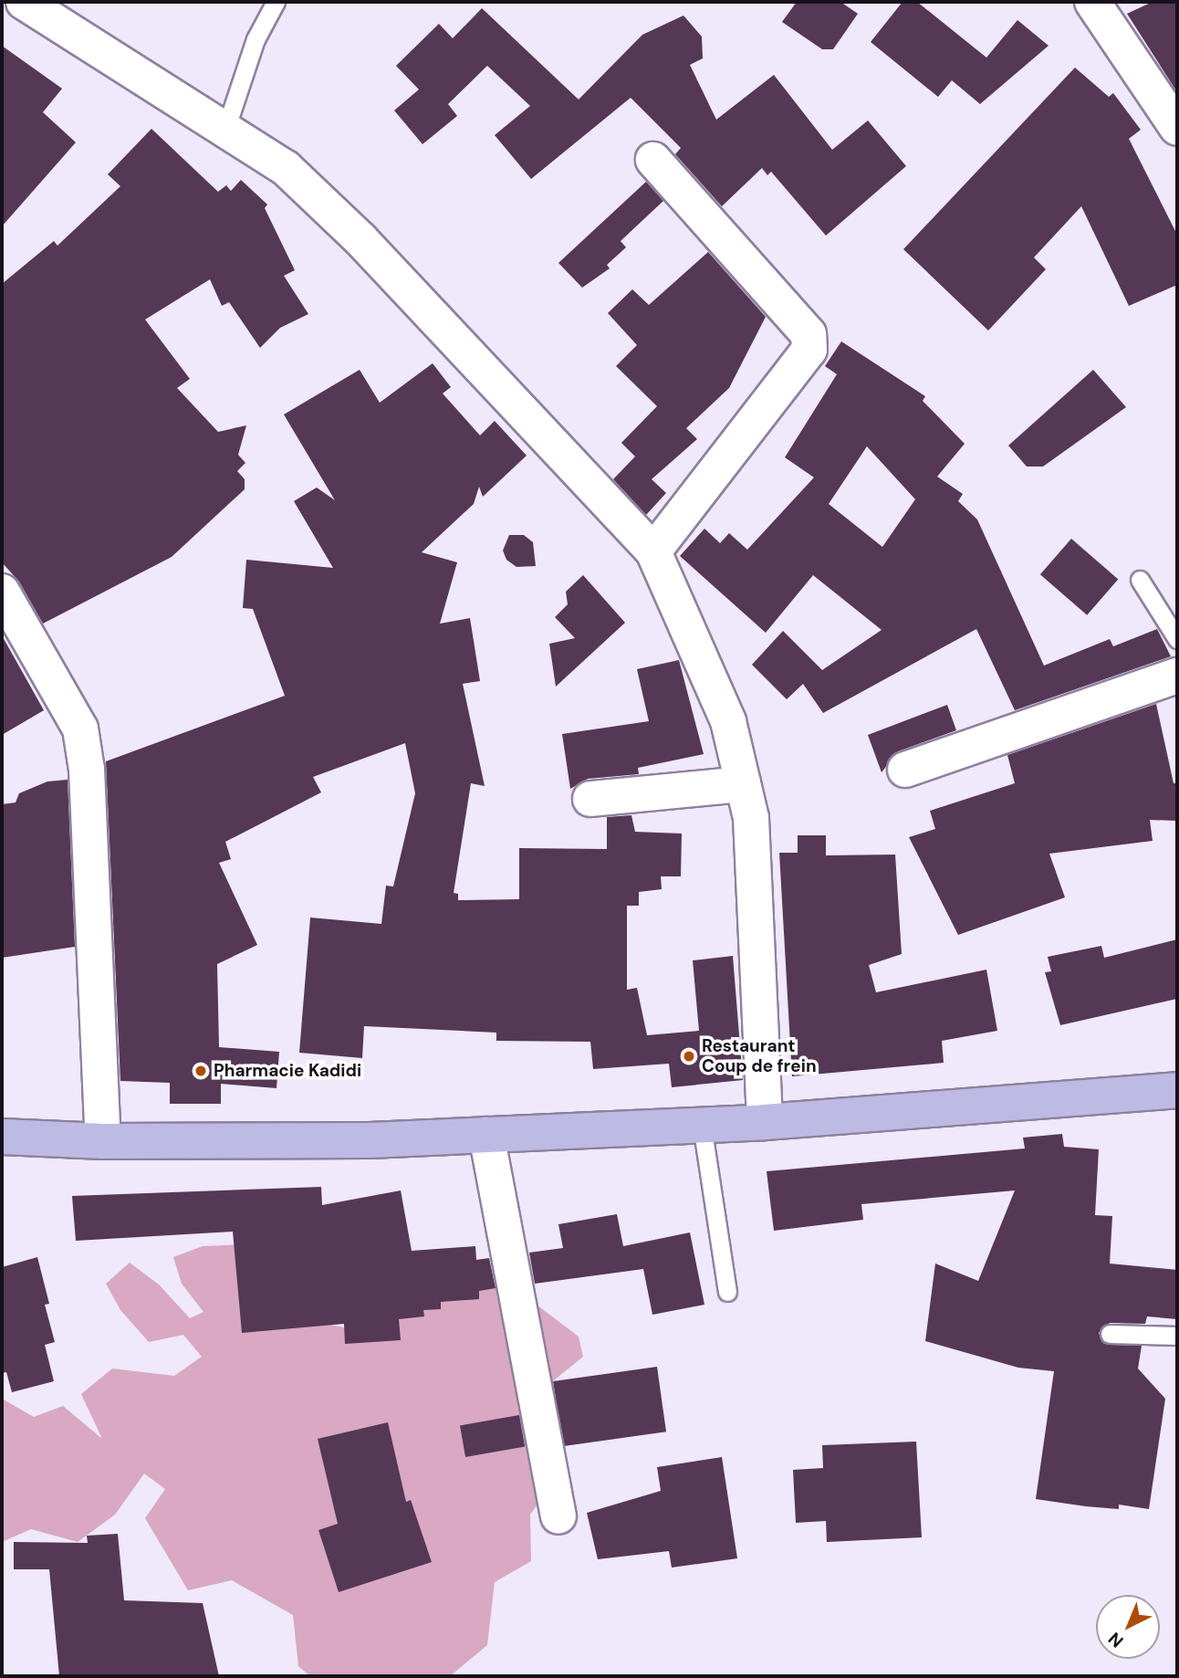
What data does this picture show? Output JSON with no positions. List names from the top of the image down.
{
  "places": ["Restaurant Coup de frein", "Pharmacie Kadidi"],
  "north": "bottom left"
}
